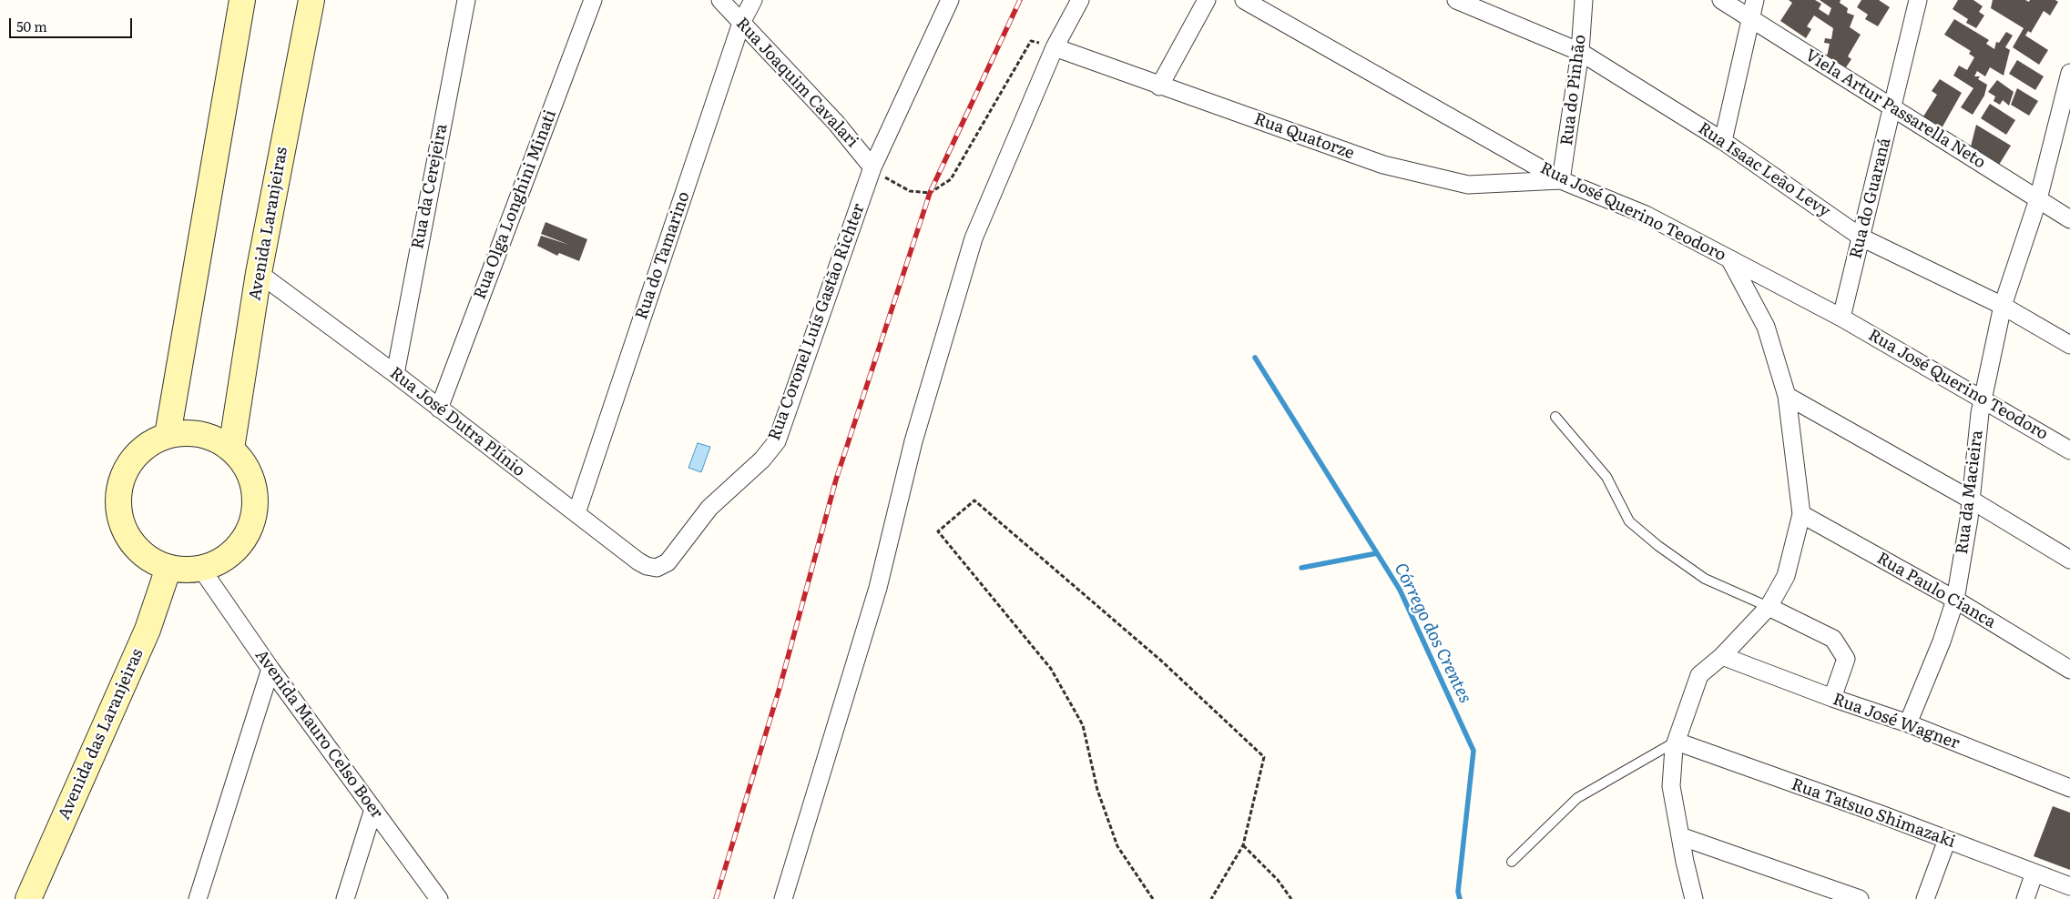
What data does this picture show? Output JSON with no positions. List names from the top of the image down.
{
  "streets": {
    "street": [
      "Rua Joaquim Cavalari",
      "Rua do Pinhão",
      "Viela Artur Passarella Neto",
      "Rua Quatorze",
      "Rua Isaac Leão Levy",
      "Rua da Cerejeira",
      "Rua do Guaraná",
      "Rua Olga Longhini Minati",
      "Rua José Querino Teodoro",
      "Avenida Laranjeiras",
      "Rua do Tamarino",
      "Rua Coronel Luís Gastão Richter",
      "Rua José Dutra Plínio",
      "Rua da Macieira",
      "Rua Paulo Cianca",
      "Rua José Wagner",
      "Avenida das Laranjeiras",
      "Avenida Mauro Celso Boer",
      "Rua Tatsuo Shimazaki"
    ]
  },
  "crossings": [
    ["Rua Joaquim Cavalari", "Rua do Tamarino"],
    ["Rua Joaquim Cavalari", "Rua Coronel Luís Gastão Richter"],
    ["Rua do Pinhão", "Rua Quatorze"],
    ["Rua do Pinhão", "Rua Isaac Leão Levy"],
    ["Rua do Pinhão", "Rua José Querino Teodoro"],
    ["Viela Artur Passarella Neto", "Rua do Guaraná"],
    ["Viela Artur Passarella Neto", "Rua da Macieira"],
    ["Rua Quatorze", "Rua José Querino Teodoro"],
    ["Rua Isaac Leão Levy", "Rua do Guaraná"],
    ["Rua Isaac Leão Levy", "Rua da Macieira"],
    ["Rua da Cerejeira", "Rua José Dutra Plínio"],
    ["Rua do Guaraná", "Rua José Querino Teodoro"],
    ["Rua Olga Longhini Minati", "Rua José Dutra Plínio"],
    ["Rua José Querino Teodoro", "Rua da Macieira"],
    ["Avenida Laranjeiras", "Rua José Dutra Plínio"],
    ["Avenida Laranjeiras", "Avenida das Laranjeiras"],
    ["Avenida Laranjeiras", "Avenida Mauro Celso Boer"],
    ["Rua do Tamarino", "Rua José Dutra Plínio"],
    ["Rua Coronel Luís Gastão Richter", "Rua José Dutra Plínio"],
    ["Rua da Macieira", "Rua Paulo Cianca"],
    ["Rua da Macieira", "Rua José Wagner"],
    ["Avenida das Laranjeiras", "Avenida Mauro Celso Boer"]
  ],
  "water": ["Córrego dos Crentes"],
  "scale_bar": "50 m"
}
